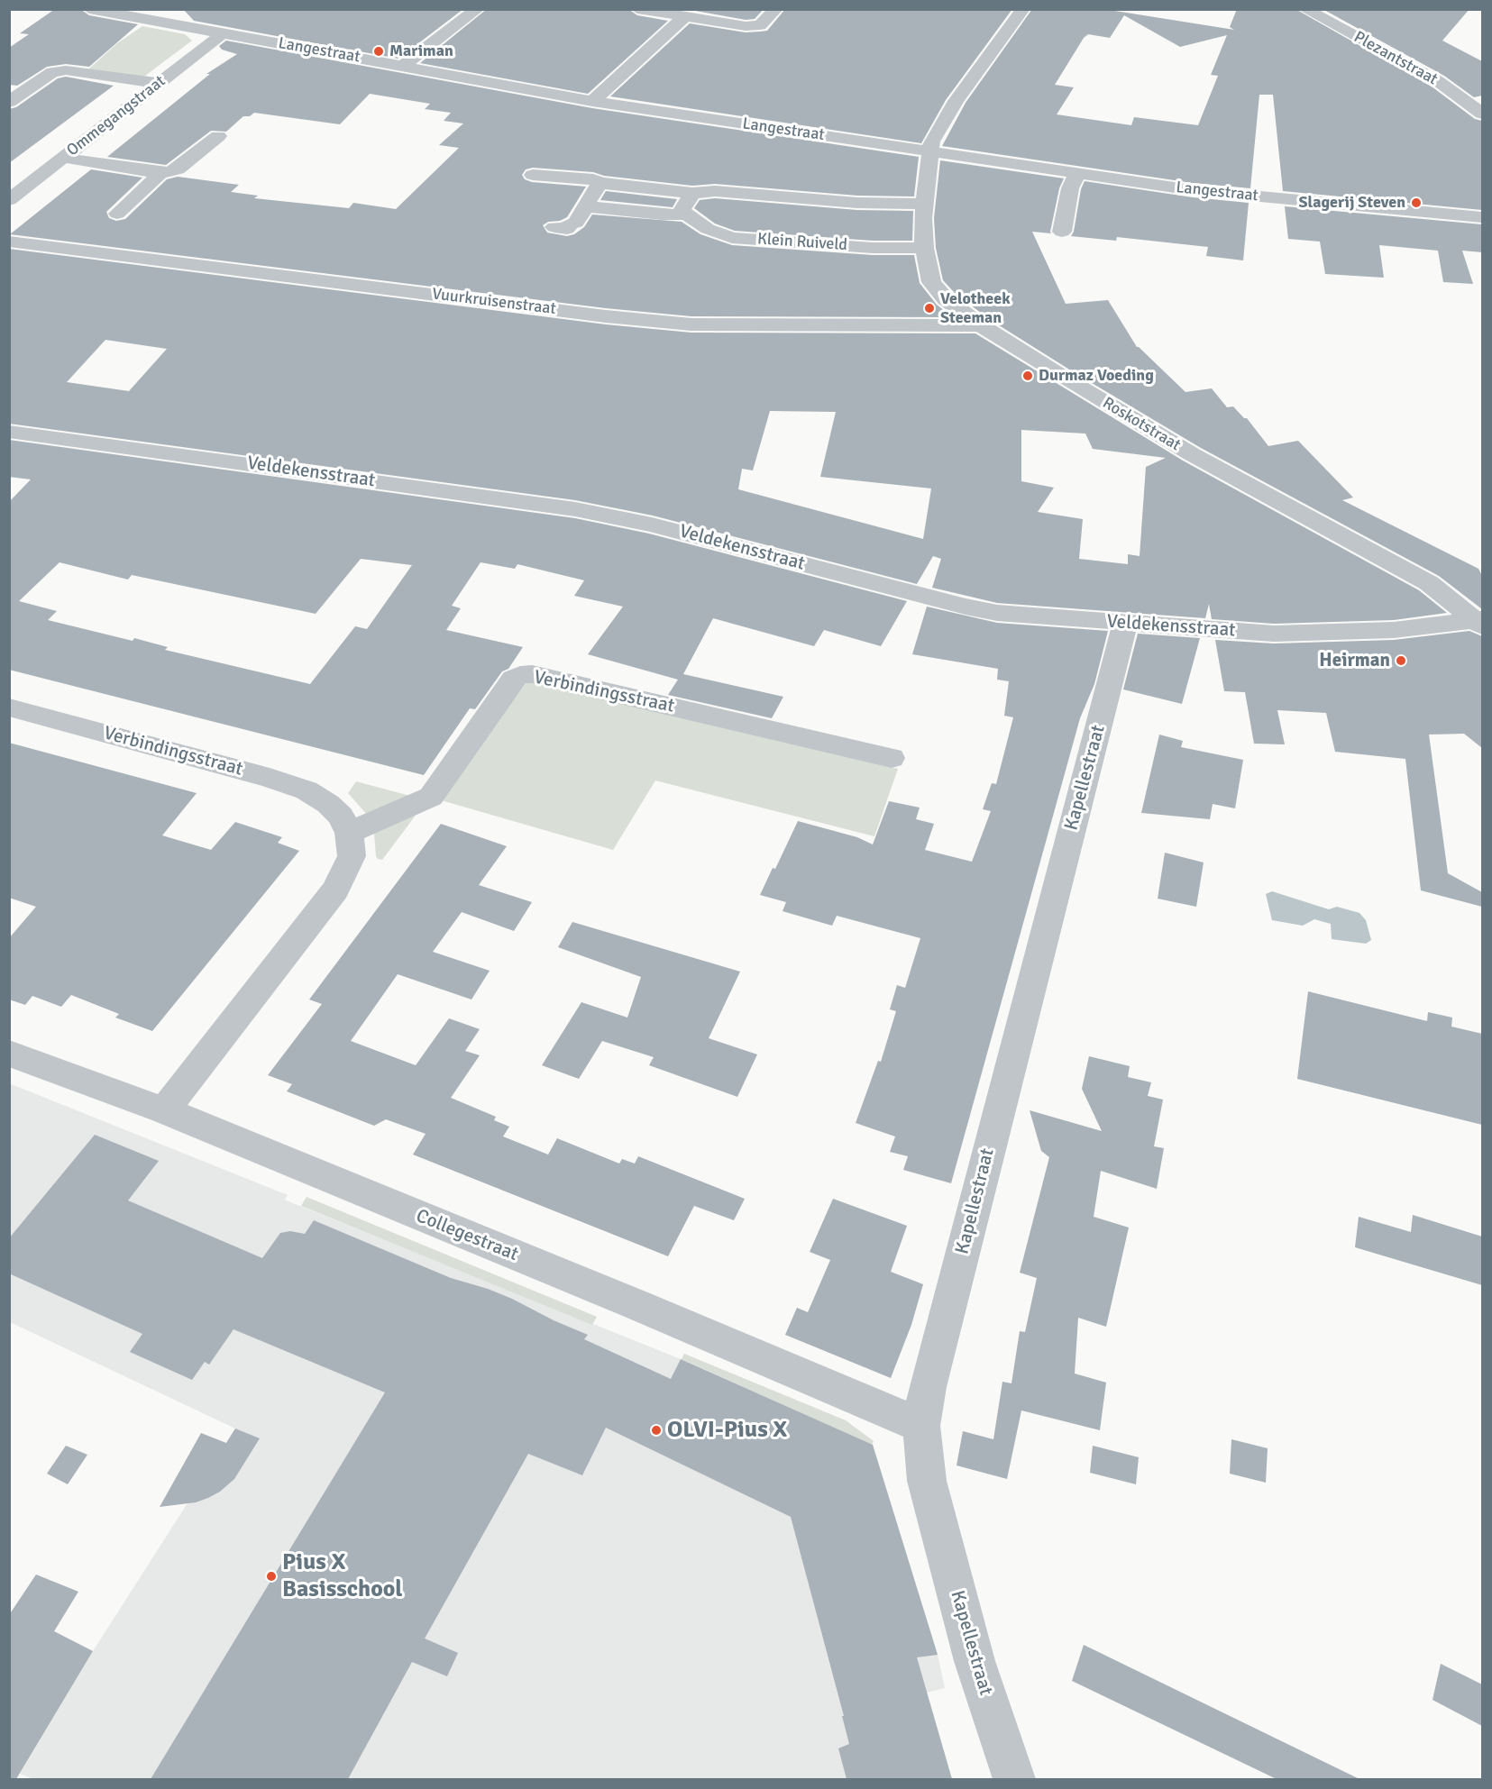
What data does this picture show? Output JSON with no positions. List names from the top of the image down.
{
  "streets": {
    "street": [
      "Langestraat",
      "Plezantstraat",
      "Ommegangstraat",
      "Klein Ruiveld",
      "Vuurkruisenstraat",
      "Roskotstraat",
      "Veldekensstraat",
      "Verbindingsstraat",
      "Kapellestraat",
      "Collegestraat"
    ]
  },
  "crossings": [
    ["Langestraat", "Ommegangstraat"],
    ["Langestraat", "Roskotstraat"],
    ["Klein Ruiveld", "Roskotstraat"],
    ["Vuurkruisenstraat", "Roskotstraat"],
    ["Roskotstraat", "Veldekensstraat"],
    ["Veldekensstraat", "Kapellestraat"],
    ["Kapellestraat", "Collegestraat"]
  ],
  "places": [
    "Mariman",
    "Slagerij Steven",
    "Velotheek Steeman",
    "Durmaz Voeding",
    "Heirman",
    "OLVI-Pius X",
    "Pius X Basisschool"
  ]
}
